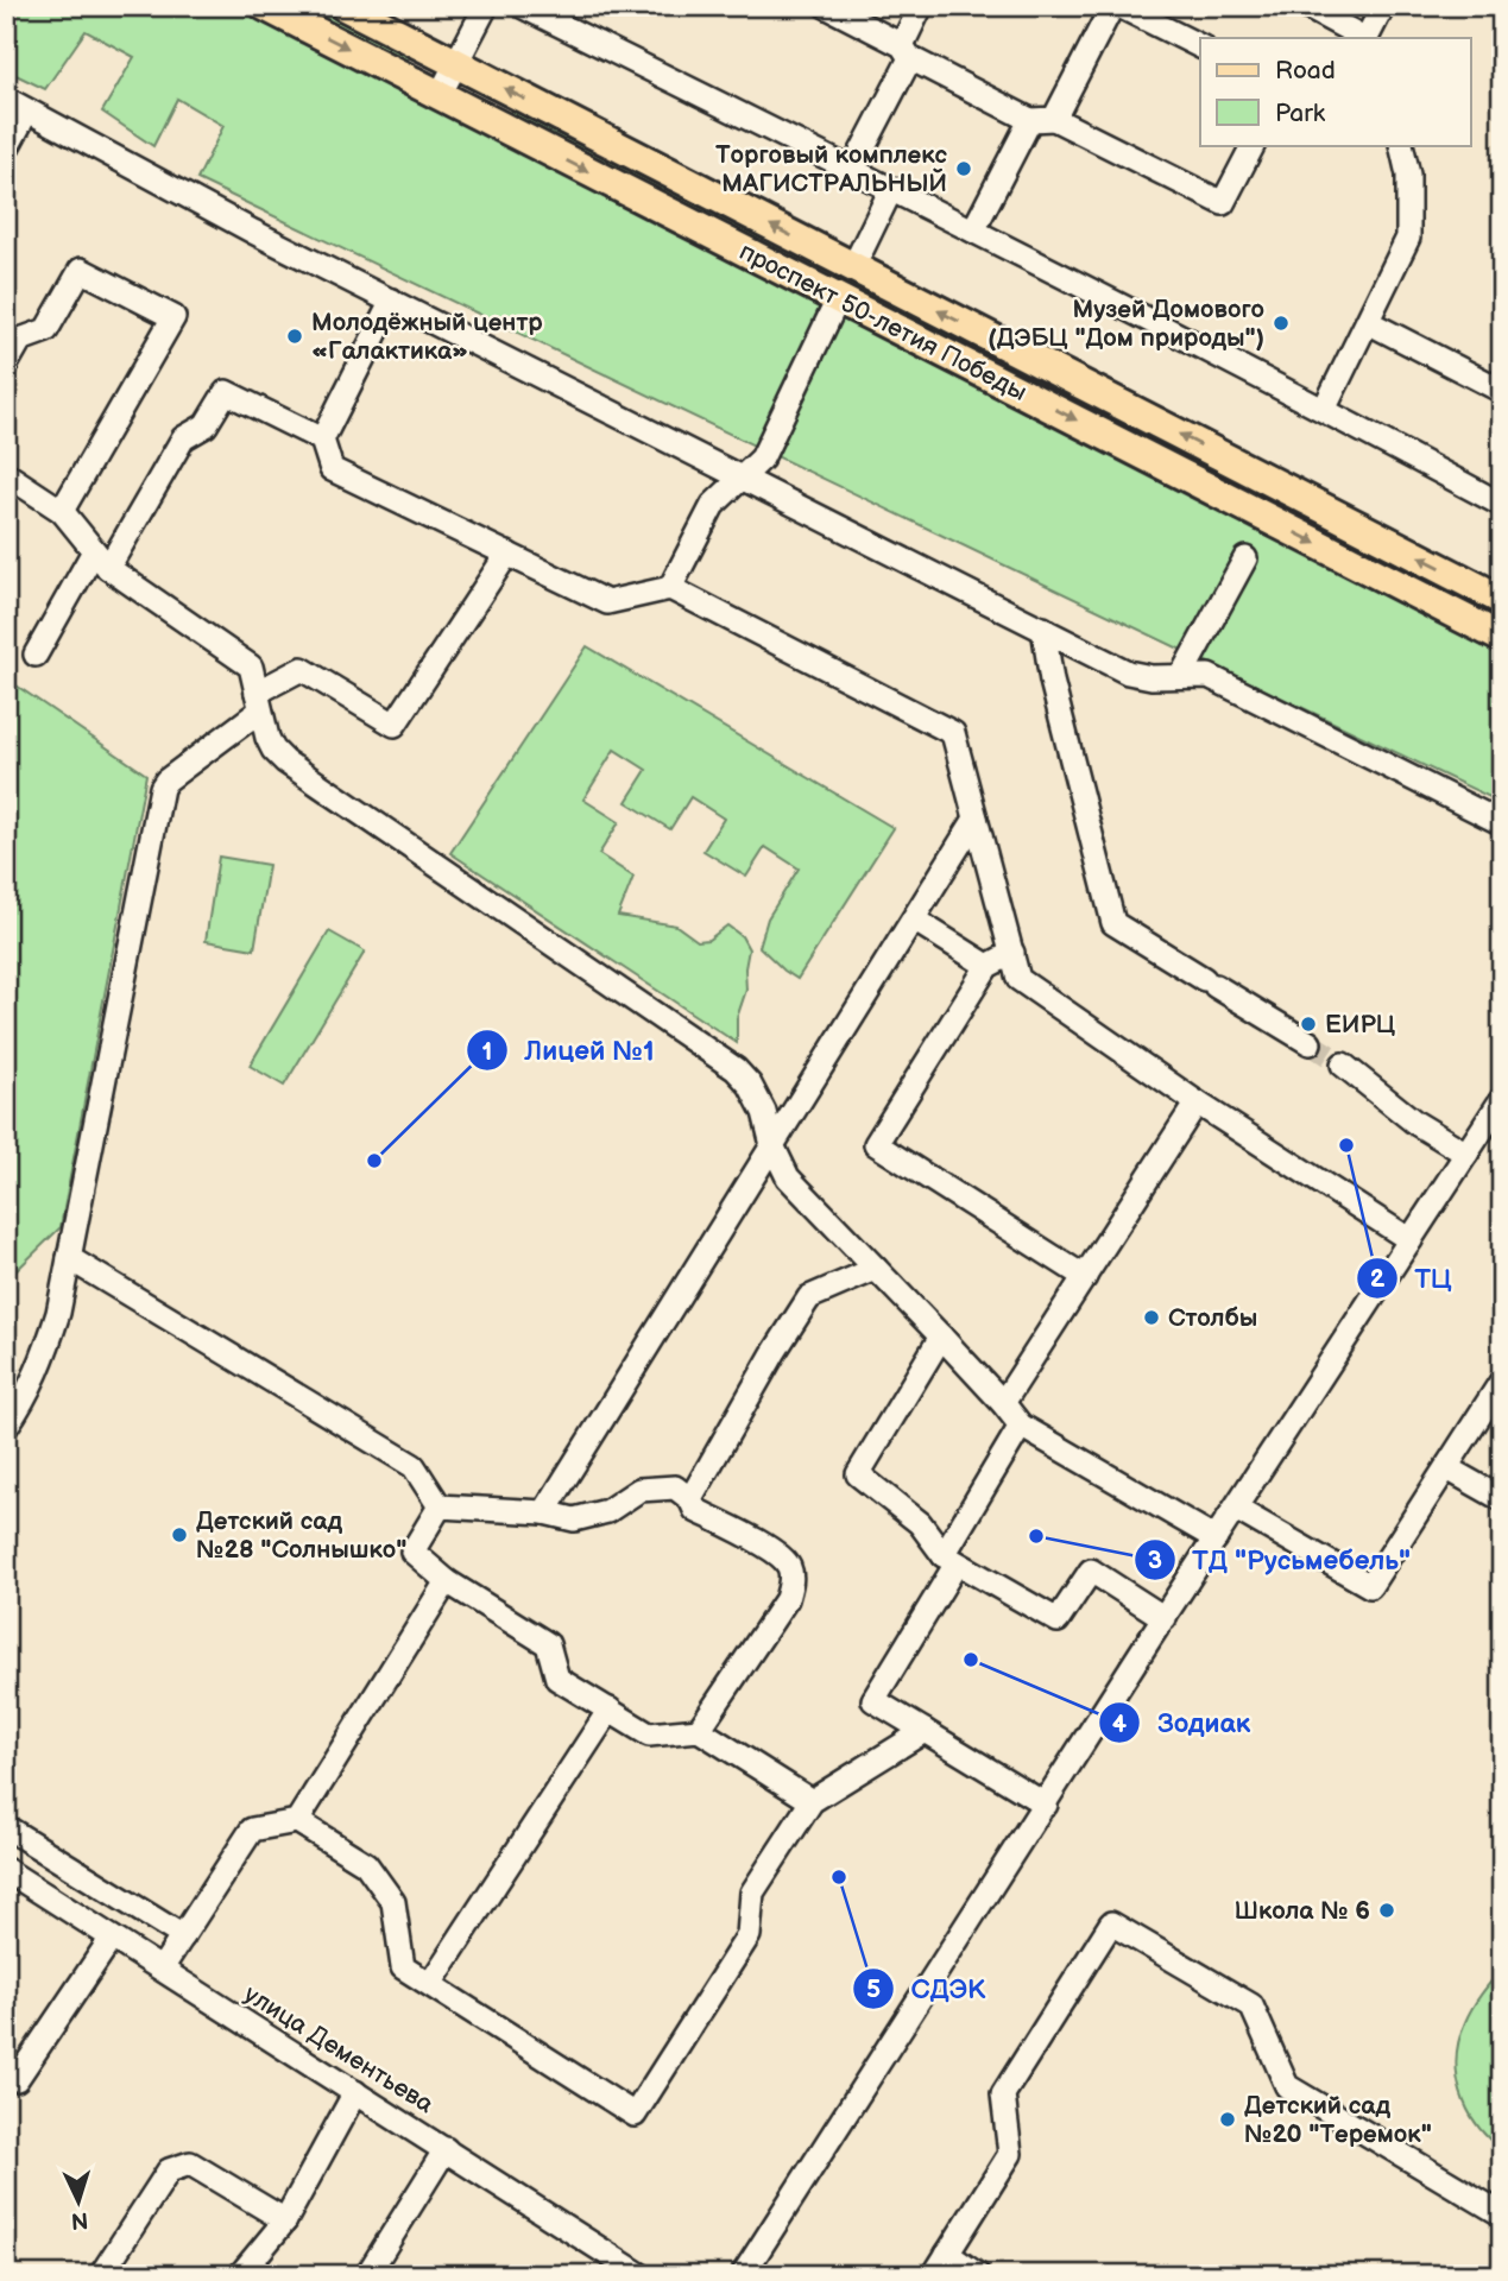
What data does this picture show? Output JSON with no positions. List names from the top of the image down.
{
  "streets": {
    "main road": ["проспект 50-летия Победы"],
    "street": ["улица Дементьева"]
  },
  "places": [
    "Торговый комплекс МАГИСТРАЛЬНЫЙ",
    "Музей Домового (ДЭБЦ \"Дом природы\")",
    "Молодёжный центр «Галактика»",
    "ЕИРЦ",
    "ТЦ",
    "Лицей №1",
    "Столбы",
    "Детский сад №28 \"Солнышко\"",
    "ТД \"Русьмебель\"",
    "Зодиак",
    "СДЭК",
    "Школа № 6",
    "Детский сад №20 \"Теремок\""
  ],
  "legend": ["Road", "Park"],
  "north": "bottom"
}
